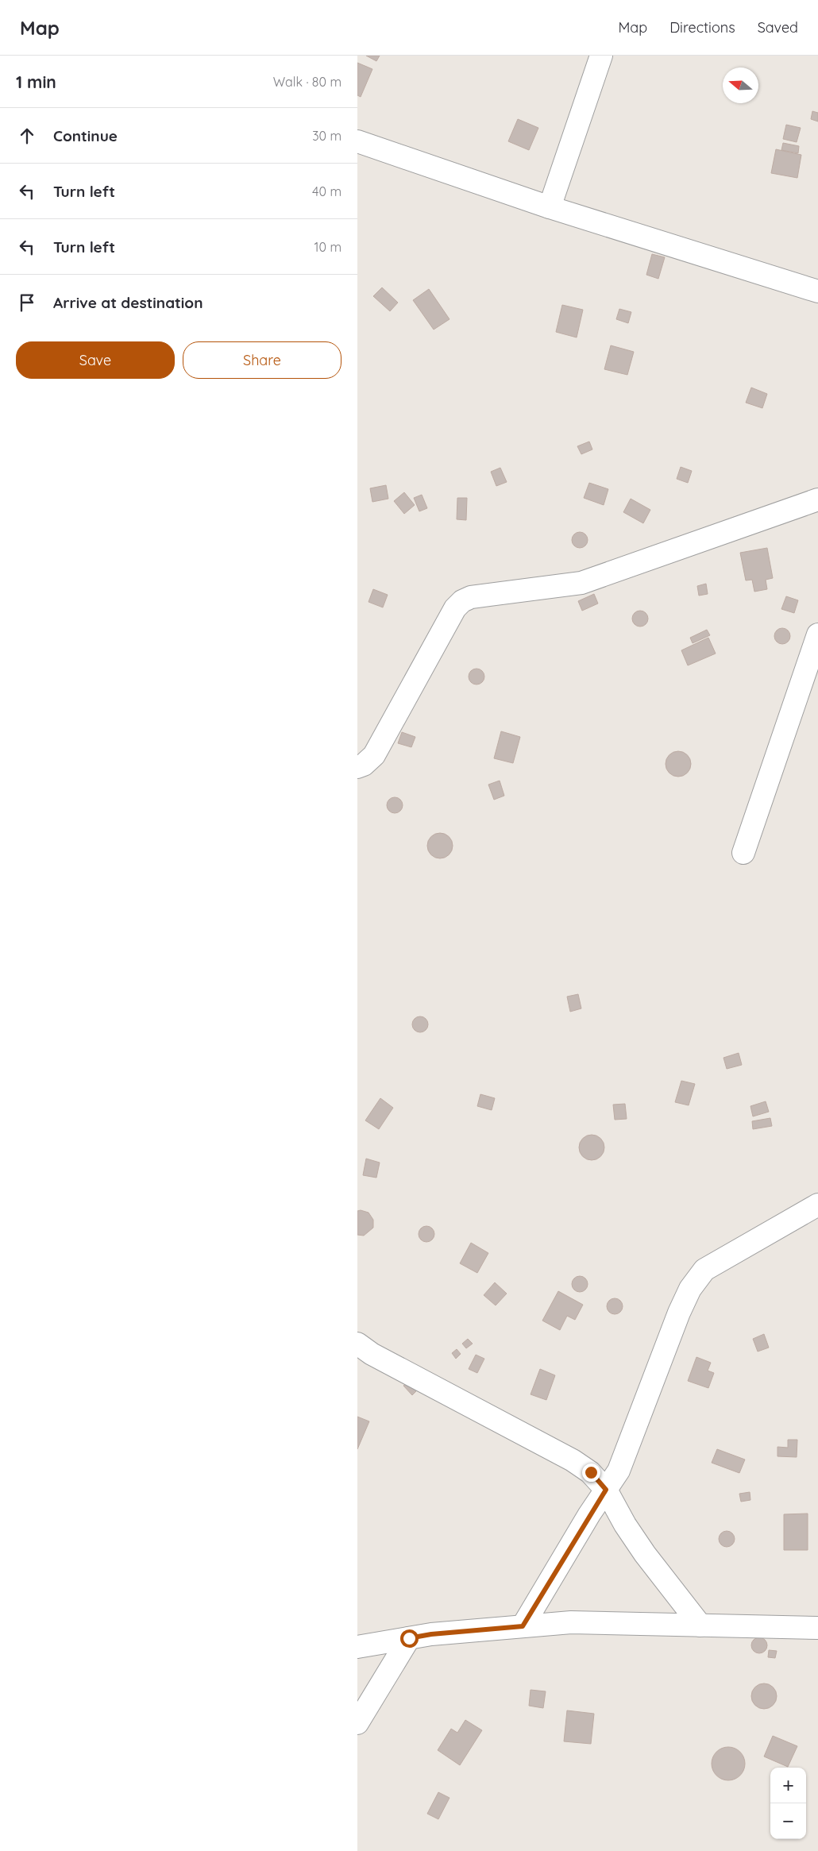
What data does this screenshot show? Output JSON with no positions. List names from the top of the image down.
{
  "north": "left",
  "page": {
    "header": "Map",
    "nav": ["Map", "Directions", "Saved"],
    "heading": ["1 min", "Walk · 80 m"],
    "list": [
      ["Continue", "30 m"],
      ["Turn left", "40 m"],
      ["Turn left", "10 m"],
      "Arrive at destination"
    ],
    "buttons": ["Save", "Share"],
    "map_buttons": ["+", "−"]
  }
}
